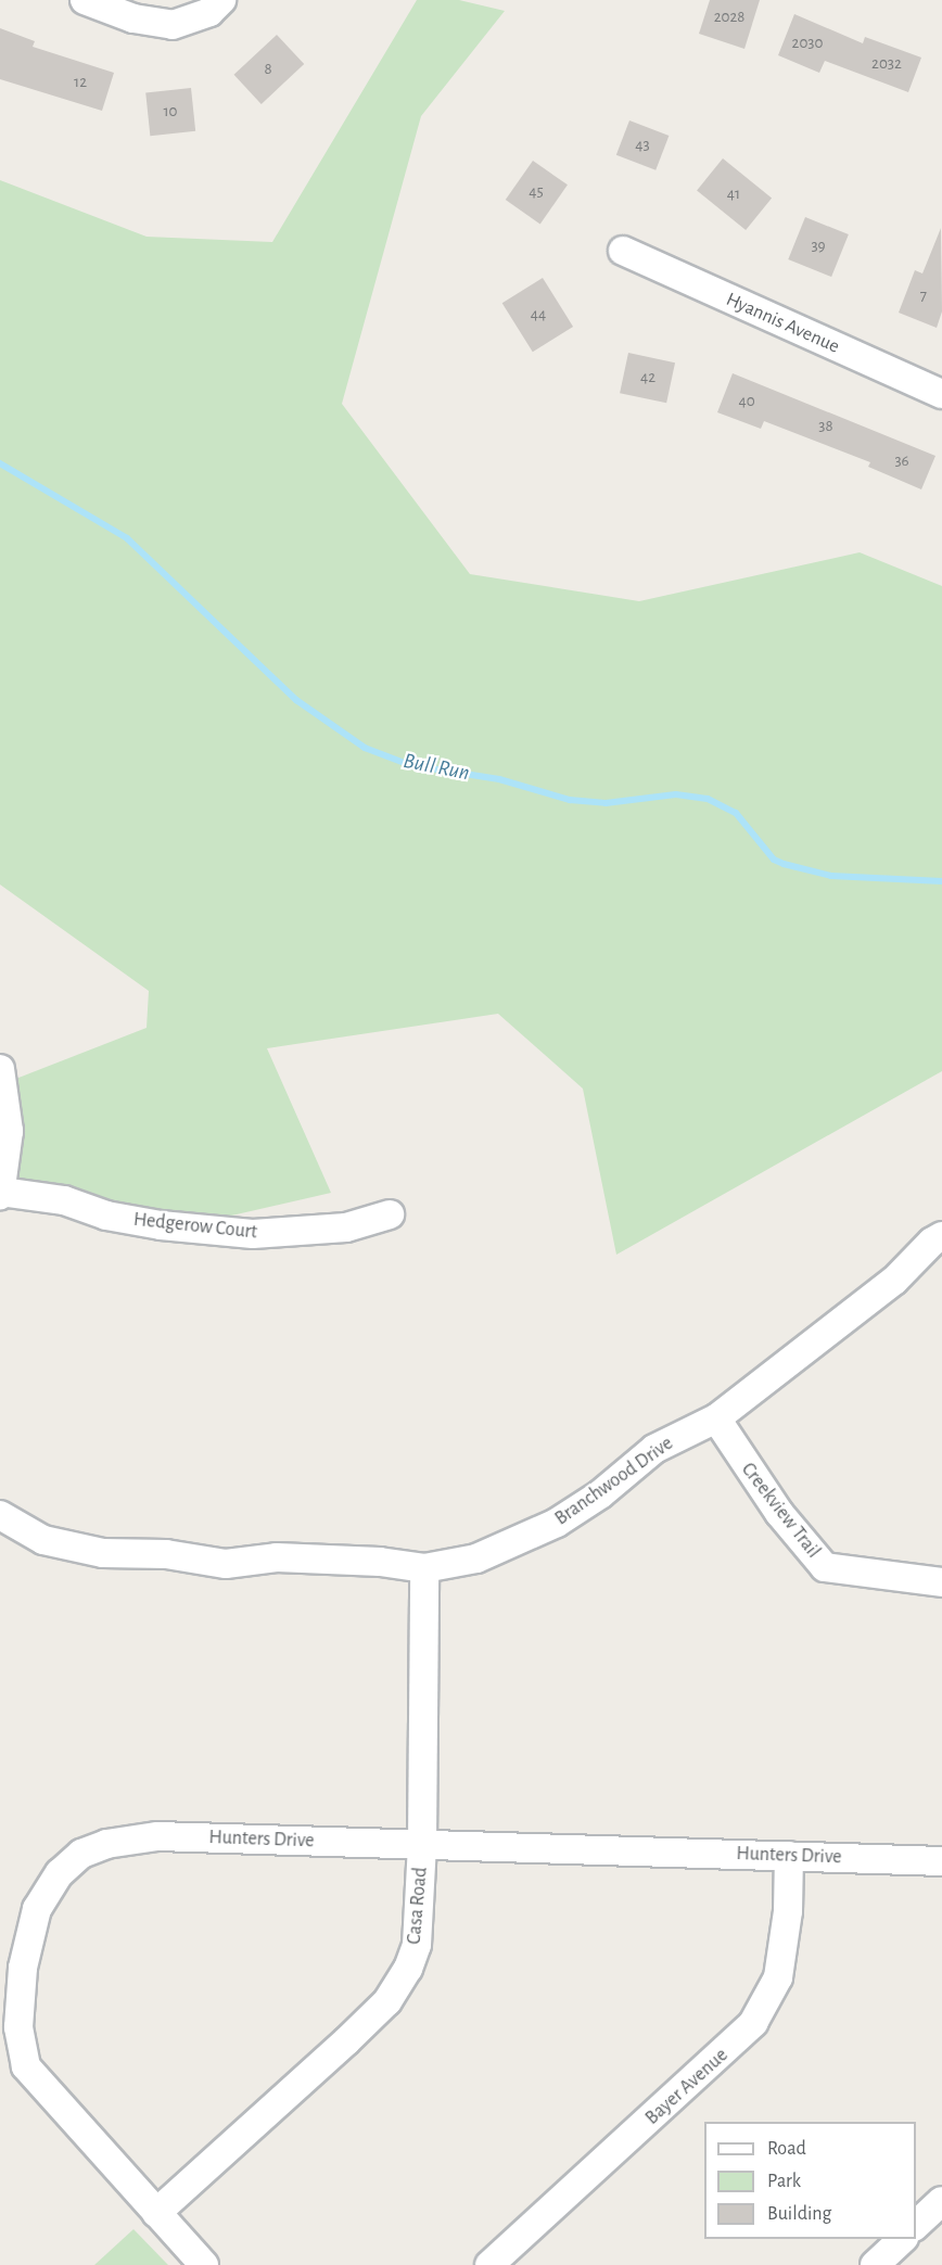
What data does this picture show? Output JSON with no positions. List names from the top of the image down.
{
  "streets": {
    "street": [
      "Hyannis Avenue",
      "Hedgerow Court",
      "Branchwood Drive",
      "Creekview Trail",
      "Hunters Drive",
      "Casa Road",
      "Bayer Avenue"
    ]
  },
  "crossings": [
    ["Branchwood Drive", "Creekview Trail"],
    ["Branchwood Drive", "Casa Road"],
    ["Hunters Drive", "Casa Road"],
    ["Hunters Drive", "Bayer Avenue"]
  ],
  "water": ["Bull Run"],
  "house_numbers": [
    "2028",
    "2030",
    "2032",
    "8",
    "12",
    "10",
    "43",
    "45",
    "41",
    "39",
    "7",
    "44",
    "42",
    "40",
    "38",
    "36"
  ],
  "legend": ["Road", "Park", "Building"]
}
